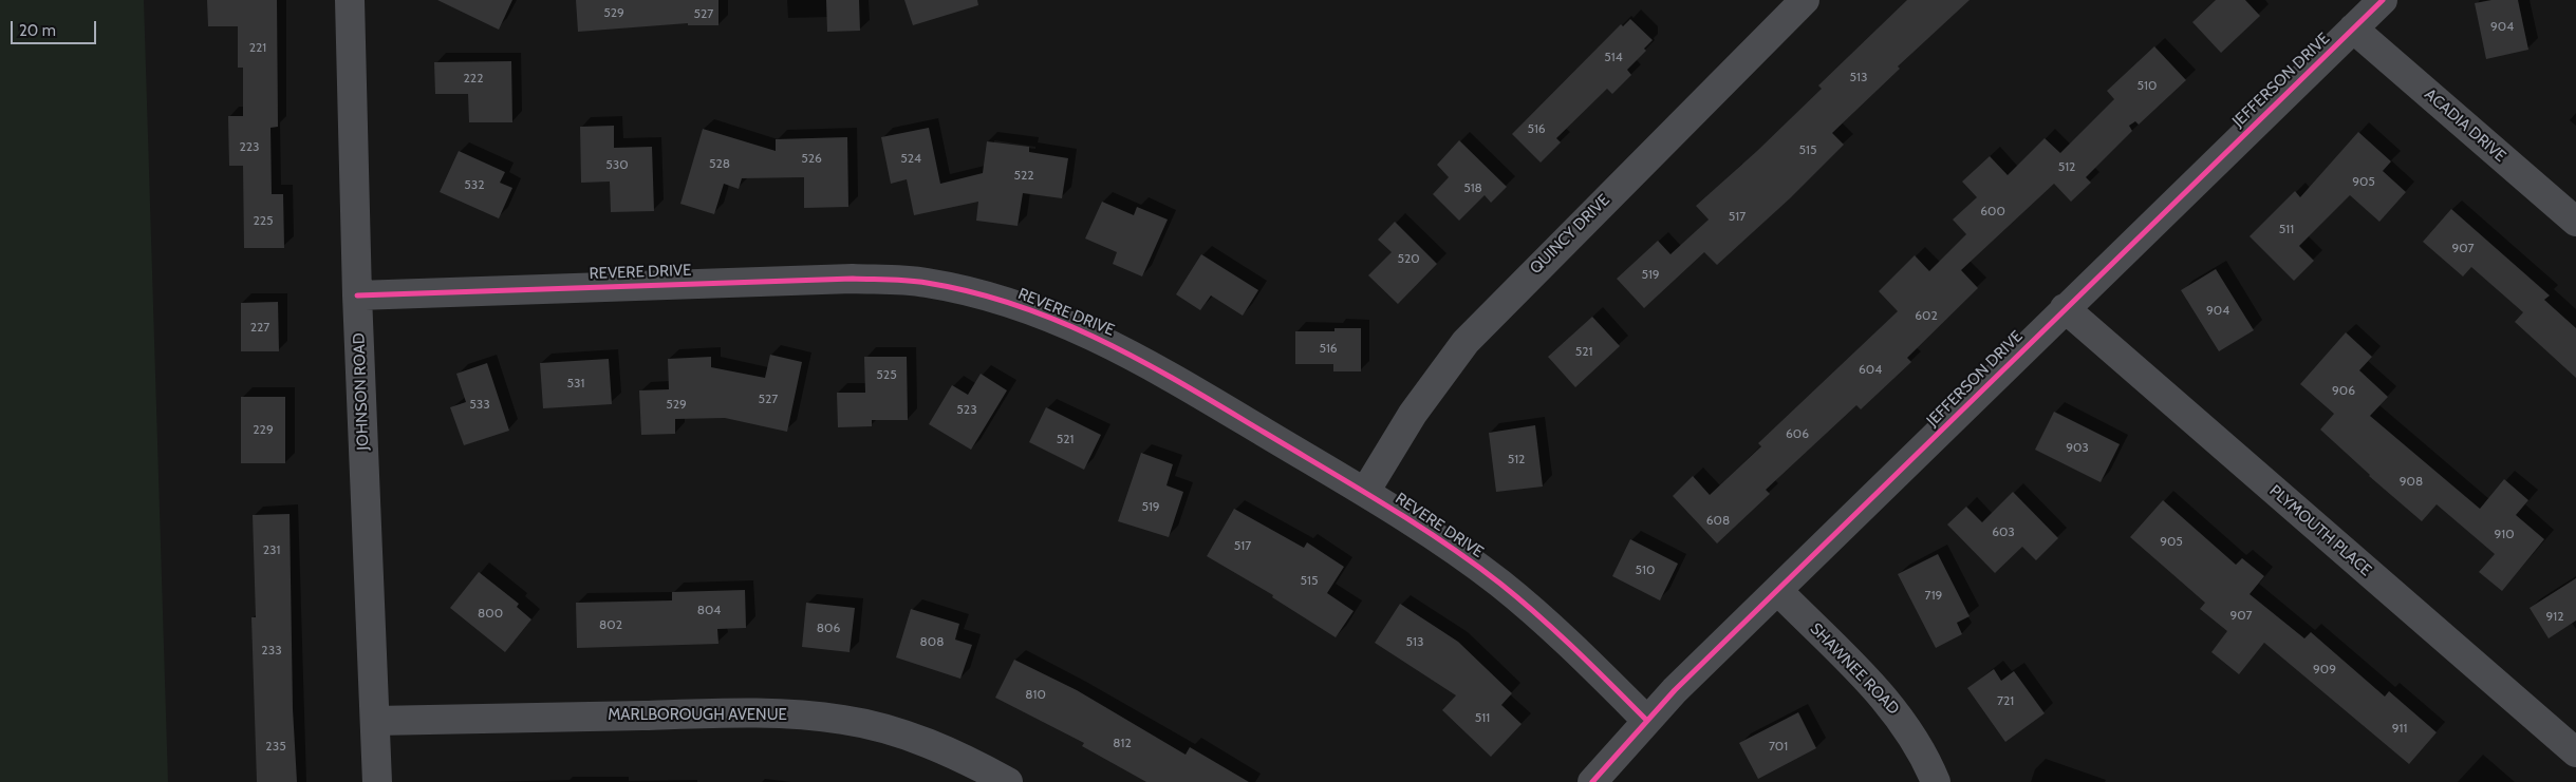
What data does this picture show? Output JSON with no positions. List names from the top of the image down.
{
  "streets": {
    "street": [
      "JEFFERSON DRIVE",
      "ACADIA DRIVE",
      "QUINCY DRIVE",
      "REVERE DRIVE",
      "JOHNSON ROAD",
      "PLYMOUTH PLACE",
      "SHAWNEE ROAD",
      "MARLBOROUGH AVENUE"
    ]
  },
  "crossings": [
    ["JEFFERSON DRIVE", "ACADIA DRIVE"],
    ["JEFFERSON DRIVE", "REVERE DRIVE"],
    ["JEFFERSON DRIVE", "PLYMOUTH PLACE"],
    ["JEFFERSON DRIVE", "SHAWNEE ROAD"],
    ["QUINCY DRIVE", "REVERE DRIVE"],
    ["REVERE DRIVE", "JOHNSON ROAD"],
    ["JOHNSON ROAD", "MARLBOROUGH AVENUE"]
  ],
  "house_numbers": [
    "529",
    "527",
    "904",
    "221",
    "514",
    "513",
    "222",
    "510",
    "516",
    "223",
    "515",
    "526",
    "524",
    "528",
    "530",
    "512",
    "522",
    "905",
    "532",
    "518",
    "600",
    "517",
    "225",
    "511",
    "907",
    "520",
    "519",
    "904",
    "602",
    "227",
    "516",
    "521",
    "604",
    "525",
    "531",
    "906",
    "527",
    "533",
    "529",
    "523",
    "229",
    "606",
    "521",
    "903",
    "512",
    "908",
    "519",
    "608",
    "603",
    "910",
    "905",
    "517",
    "231",
    "510",
    "515",
    "719",
    "804",
    "800",
    "907",
    "912",
    "802",
    "806",
    "808",
    "513",
    "233",
    "909",
    "810",
    "721",
    "511",
    "911",
    "812",
    "235",
    "701"
  ],
  "scale_bar": "20 m"
}
